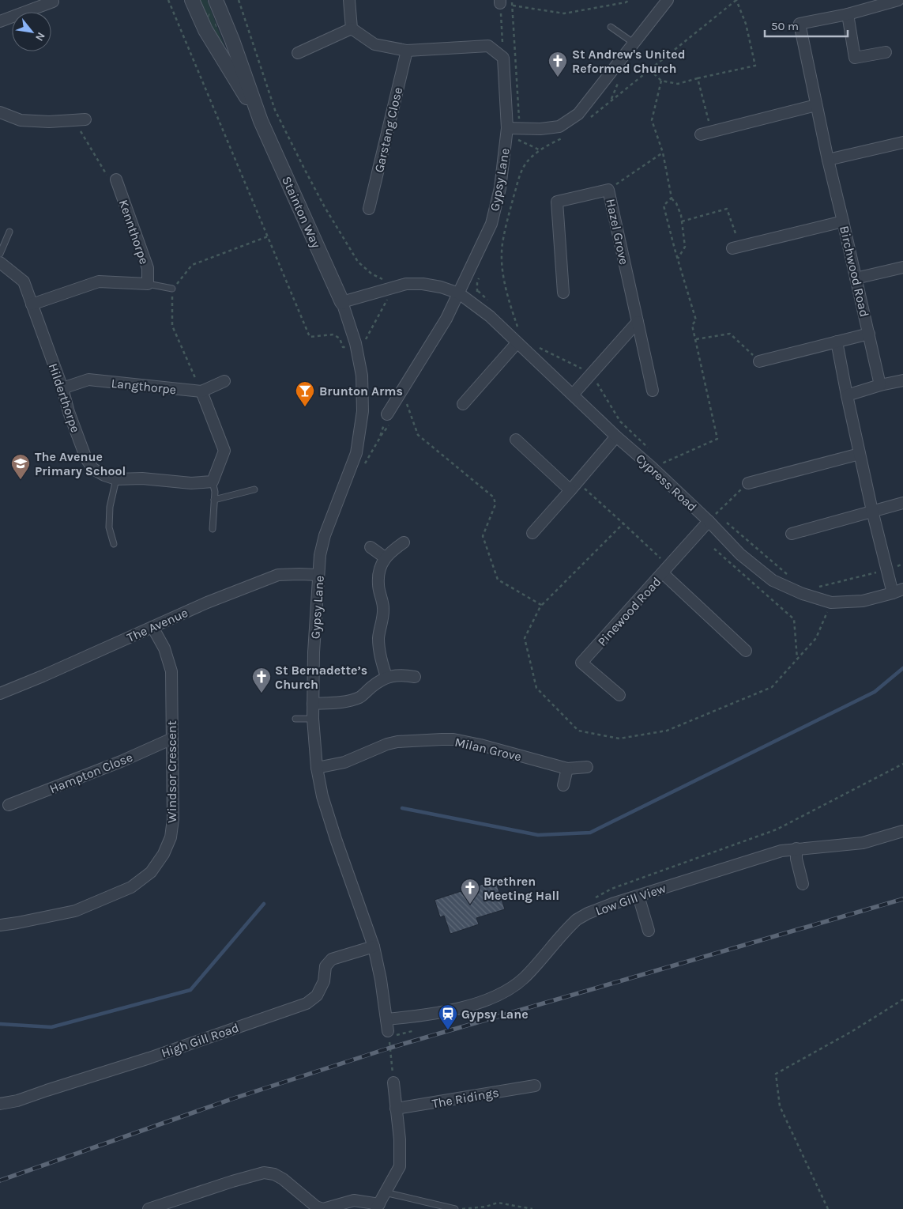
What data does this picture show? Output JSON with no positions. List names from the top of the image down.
{
  "streets": {
    "street": [
      "Garstang Close",
      "Gypsy Lane",
      "Stainton Way",
      "Kennthorpe",
      "Hazel Grove",
      "Birchwood Road",
      "Langthorpe",
      "Hilderthorpe",
      "Cypress Road",
      "Pinewood Road",
      "The Avenue",
      "Milan Grove",
      "Windsor Crescent",
      "Hampton Close",
      "Low Gill View",
      "High Gill Road",
      "The Ridings"
    ]
  },
  "crossings": [
    ["Gypsy Lane", "Stainton Way"],
    ["Gypsy Lane", "Cypress Road"],
    ["Gypsy Lane", "The Avenue"],
    ["Gypsy Lane", "Milan Grove"],
    ["Gypsy Lane", "Low Gill View"],
    ["Gypsy Lane", "High Gill Road"],
    ["Kennthorpe", "Hilderthorpe"],
    ["Langthorpe", "Hilderthorpe"],
    ["Cypress Road", "Pinewood Road"],
    ["The Avenue", "Windsor Crescent"],
    ["Windsor Crescent", "Hampton Close"]
  ],
  "places": {
    "church": ["St Andrew's United Reformed Church", "St Bernadette’s Church", "Brethren Meeting Hall"],
    "bar": ["Brunton Arms"],
    "school or university": ["The Avenue Primary School"],
    "station": ["Gypsy Lane"]
  },
  "scale_bar": "50 m",
  "north": "bottom right"
}
